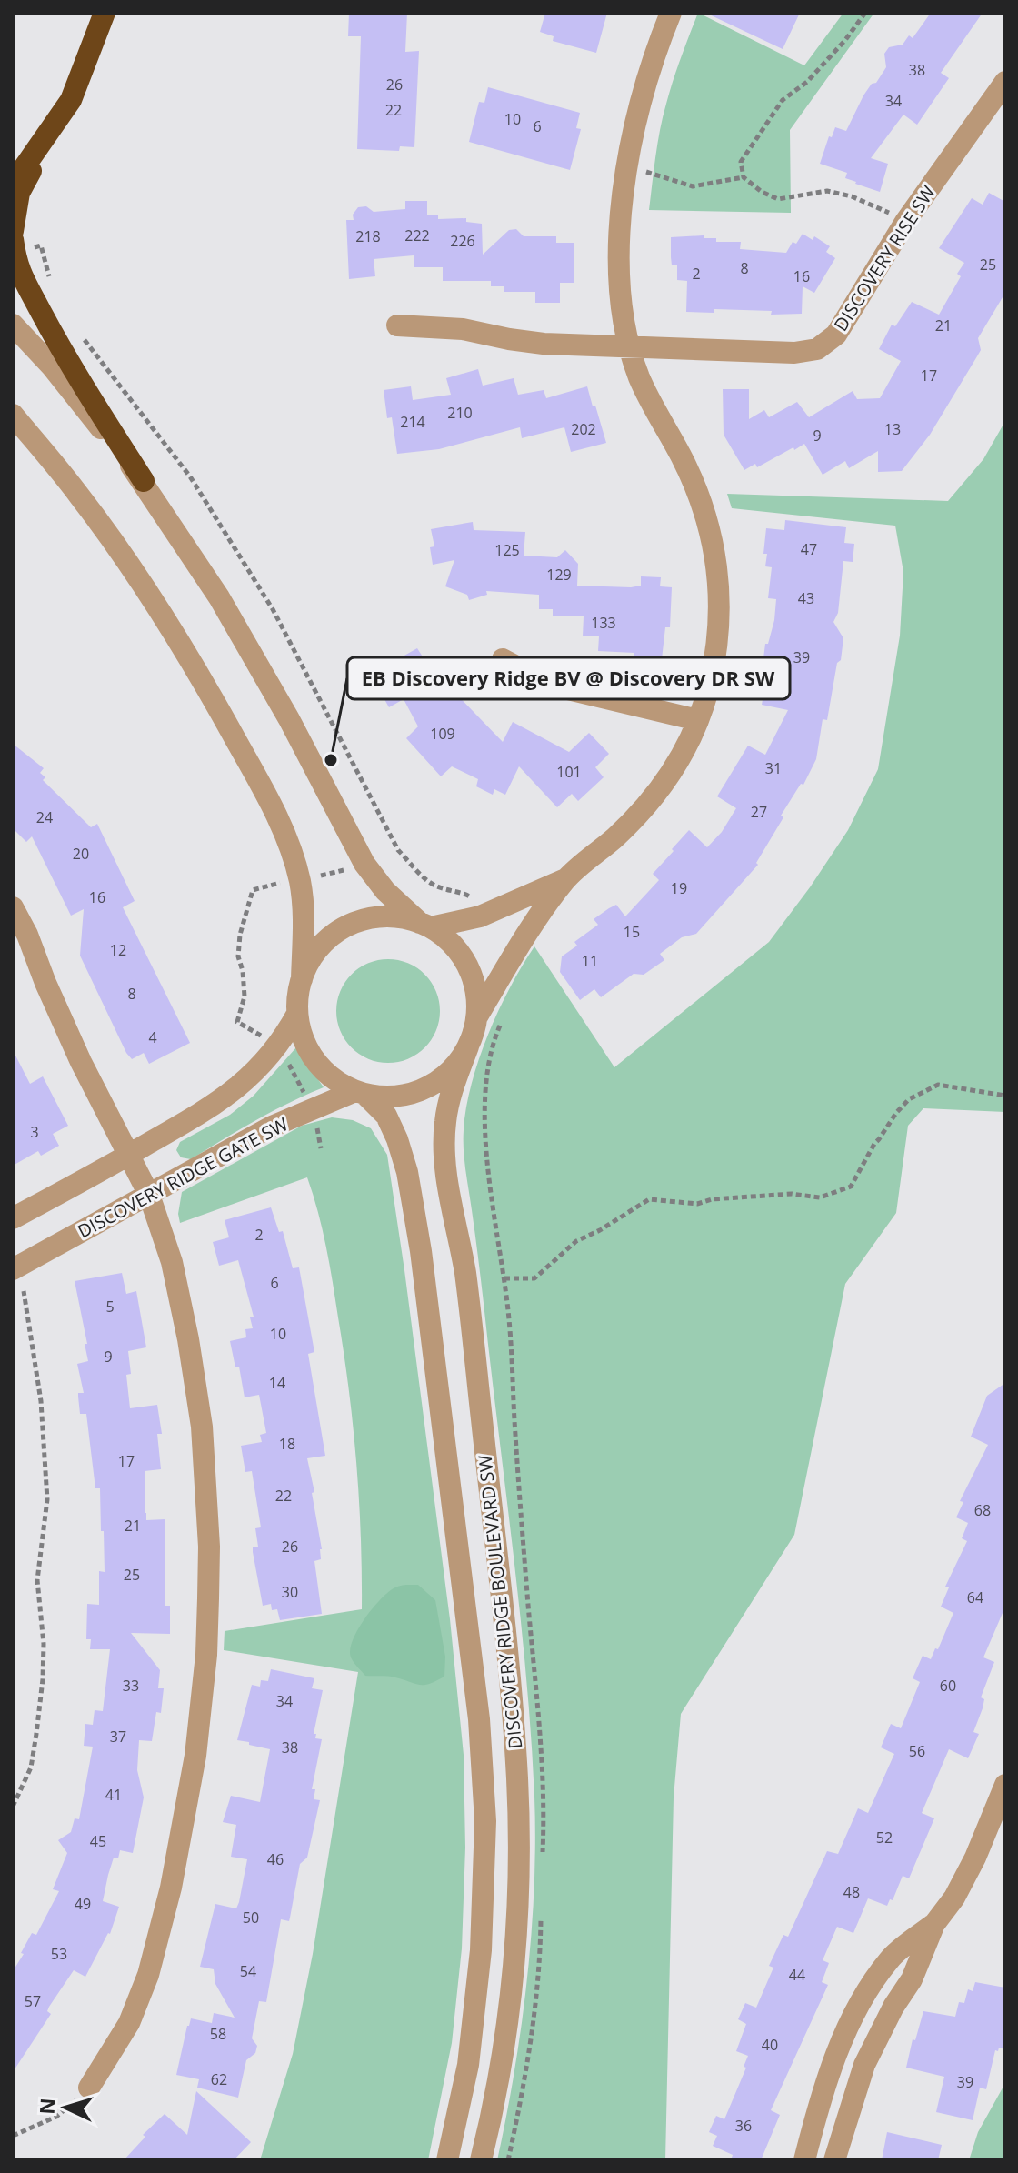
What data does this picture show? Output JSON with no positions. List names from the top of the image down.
{
  "streets": {
    "street": ["DISCOVERY RISE SW", "DISCOVERY RIDGE GATE SW", "DISCOVERY RIDGE BOULEVARD SW"]
  },
  "crossings": [
    ["DISCOVERY RIDGE GATE SW", "DISCOVERY RIDGE BOULEVARD SW"]
  ],
  "places": ["EB Discovery Ridge BV @ Discovery DR SW"],
  "house_numbers": [
    "38",
    "26",
    "34",
    "22",
    "10",
    "6",
    "222",
    "218",
    "226",
    "25",
    "8",
    "2",
    "16",
    "21",
    "17",
    "210",
    "214",
    "202",
    "13",
    "9",
    "47",
    "125",
    "129",
    "43",
    "133",
    "39",
    "109",
    "31",
    "101",
    "27",
    "24",
    "20",
    "19",
    "16",
    "15",
    "12",
    "11",
    "8",
    "4",
    "3",
    "2",
    "6",
    "5",
    "10",
    "9",
    "14",
    "18",
    "17",
    "22",
    "68",
    "21",
    "26",
    "25",
    "30",
    "64",
    "33",
    "60",
    "34",
    "37",
    "38",
    "56",
    "41",
    "52",
    "45",
    "46",
    "48",
    "49",
    "50",
    "53",
    "54",
    "44",
    "57",
    "58",
    "40",
    "62",
    "39",
    "36"
  ],
  "north": "left"
}
